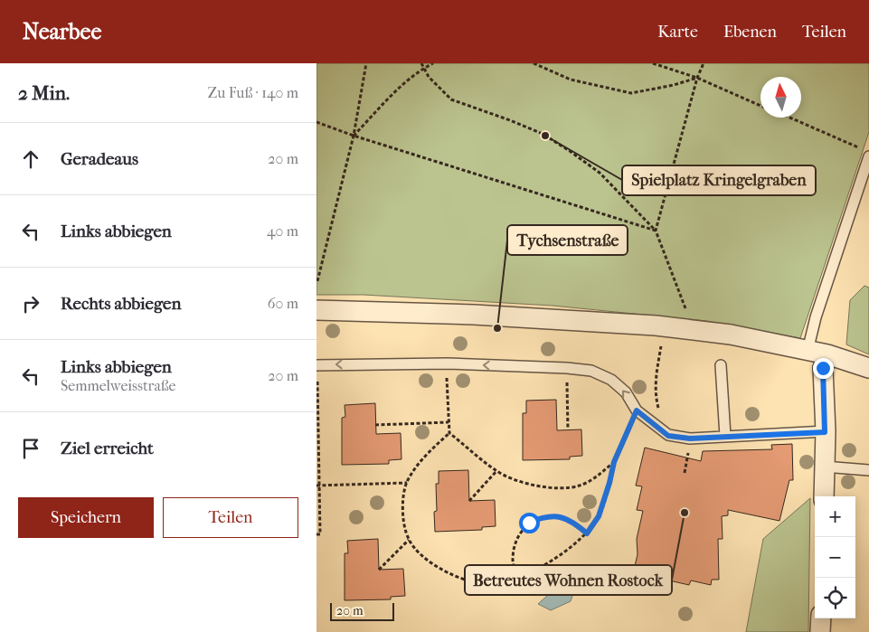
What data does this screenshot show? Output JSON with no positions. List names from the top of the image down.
{
  "places": ["Spielplatz Kringelgraben", "Tychsenstraße", "Betreutes Wohnen Rostock"],
  "scale_bar": "20 m",
  "north": "top",
  "page": {
    "header": "Nearbee",
    "nav": ["Karte", "Ebenen", "Teilen"],
    "heading": ["2 Min.", "Zu Fuß · 140 m"],
    "list": [
      ["Geradeaus", "20 m"],
      ["Links abbiegen", "40 m"],
      ["Rechts abbiegen", "60 m"],
      ["Links abbiegen", "Semmelweisstraße", "20 m"],
      "Ziel erreicht"
    ],
    "buttons": ["Speichern", "Teilen"],
    "map_buttons": ["+", "−"],
    "scale": "20 m"
  }
}
